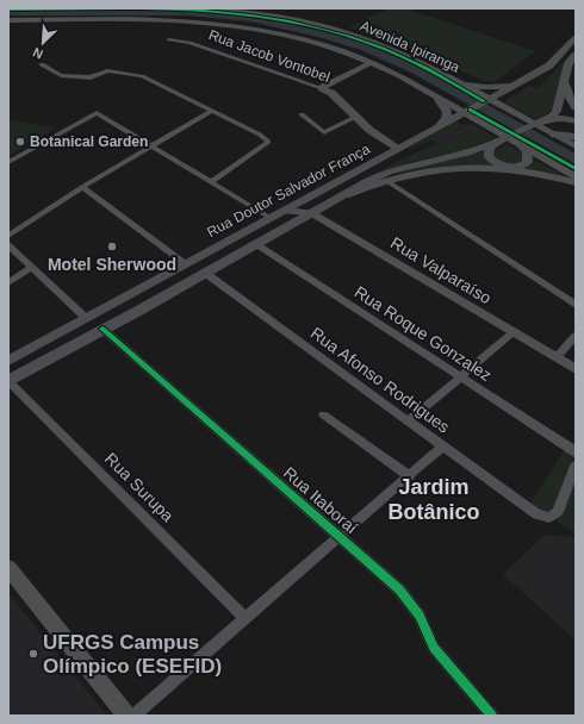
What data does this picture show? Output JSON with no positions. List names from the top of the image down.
{
  "streets": {
    "main road": [
      "Avenida Ipiranga",
      "Rua Jacob Vontobel",
      "Rua Doutor Salvador França",
      "Rua Valparaíso"
    ],
    "street": [
      "Rua Roque Gonzalez",
      "Rua Afonso Rodrigues",
      "Rua Surupa",
      "Rua Itaboraí"
    ]
  },
  "crossings": [
    ["Avenida Ipiranga", "Rua Doutor Salvador França"],
    ["Rua Jacob Vontobel", "Rua Doutor Salvador França"],
    ["Rua Doutor Salvador França", "Rua Valparaíso"],
    ["Rua Doutor Salvador França", "Rua Roque Gonzalez"],
    ["Rua Doutor Salvador França", "Rua Afonso Rodrigues"],
    ["Rua Doutor Salvador França", "Rua Surupa"],
    ["Rua Doutor Salvador França", "Rua Itaboraí"]
  ],
  "districts": ["Jardim Botânico"],
  "places": ["Botanical Garden", "Motel Sherwood", "UFRGS Campus Olímpico (ESEFID)"],
  "north": "bottom left"
}
